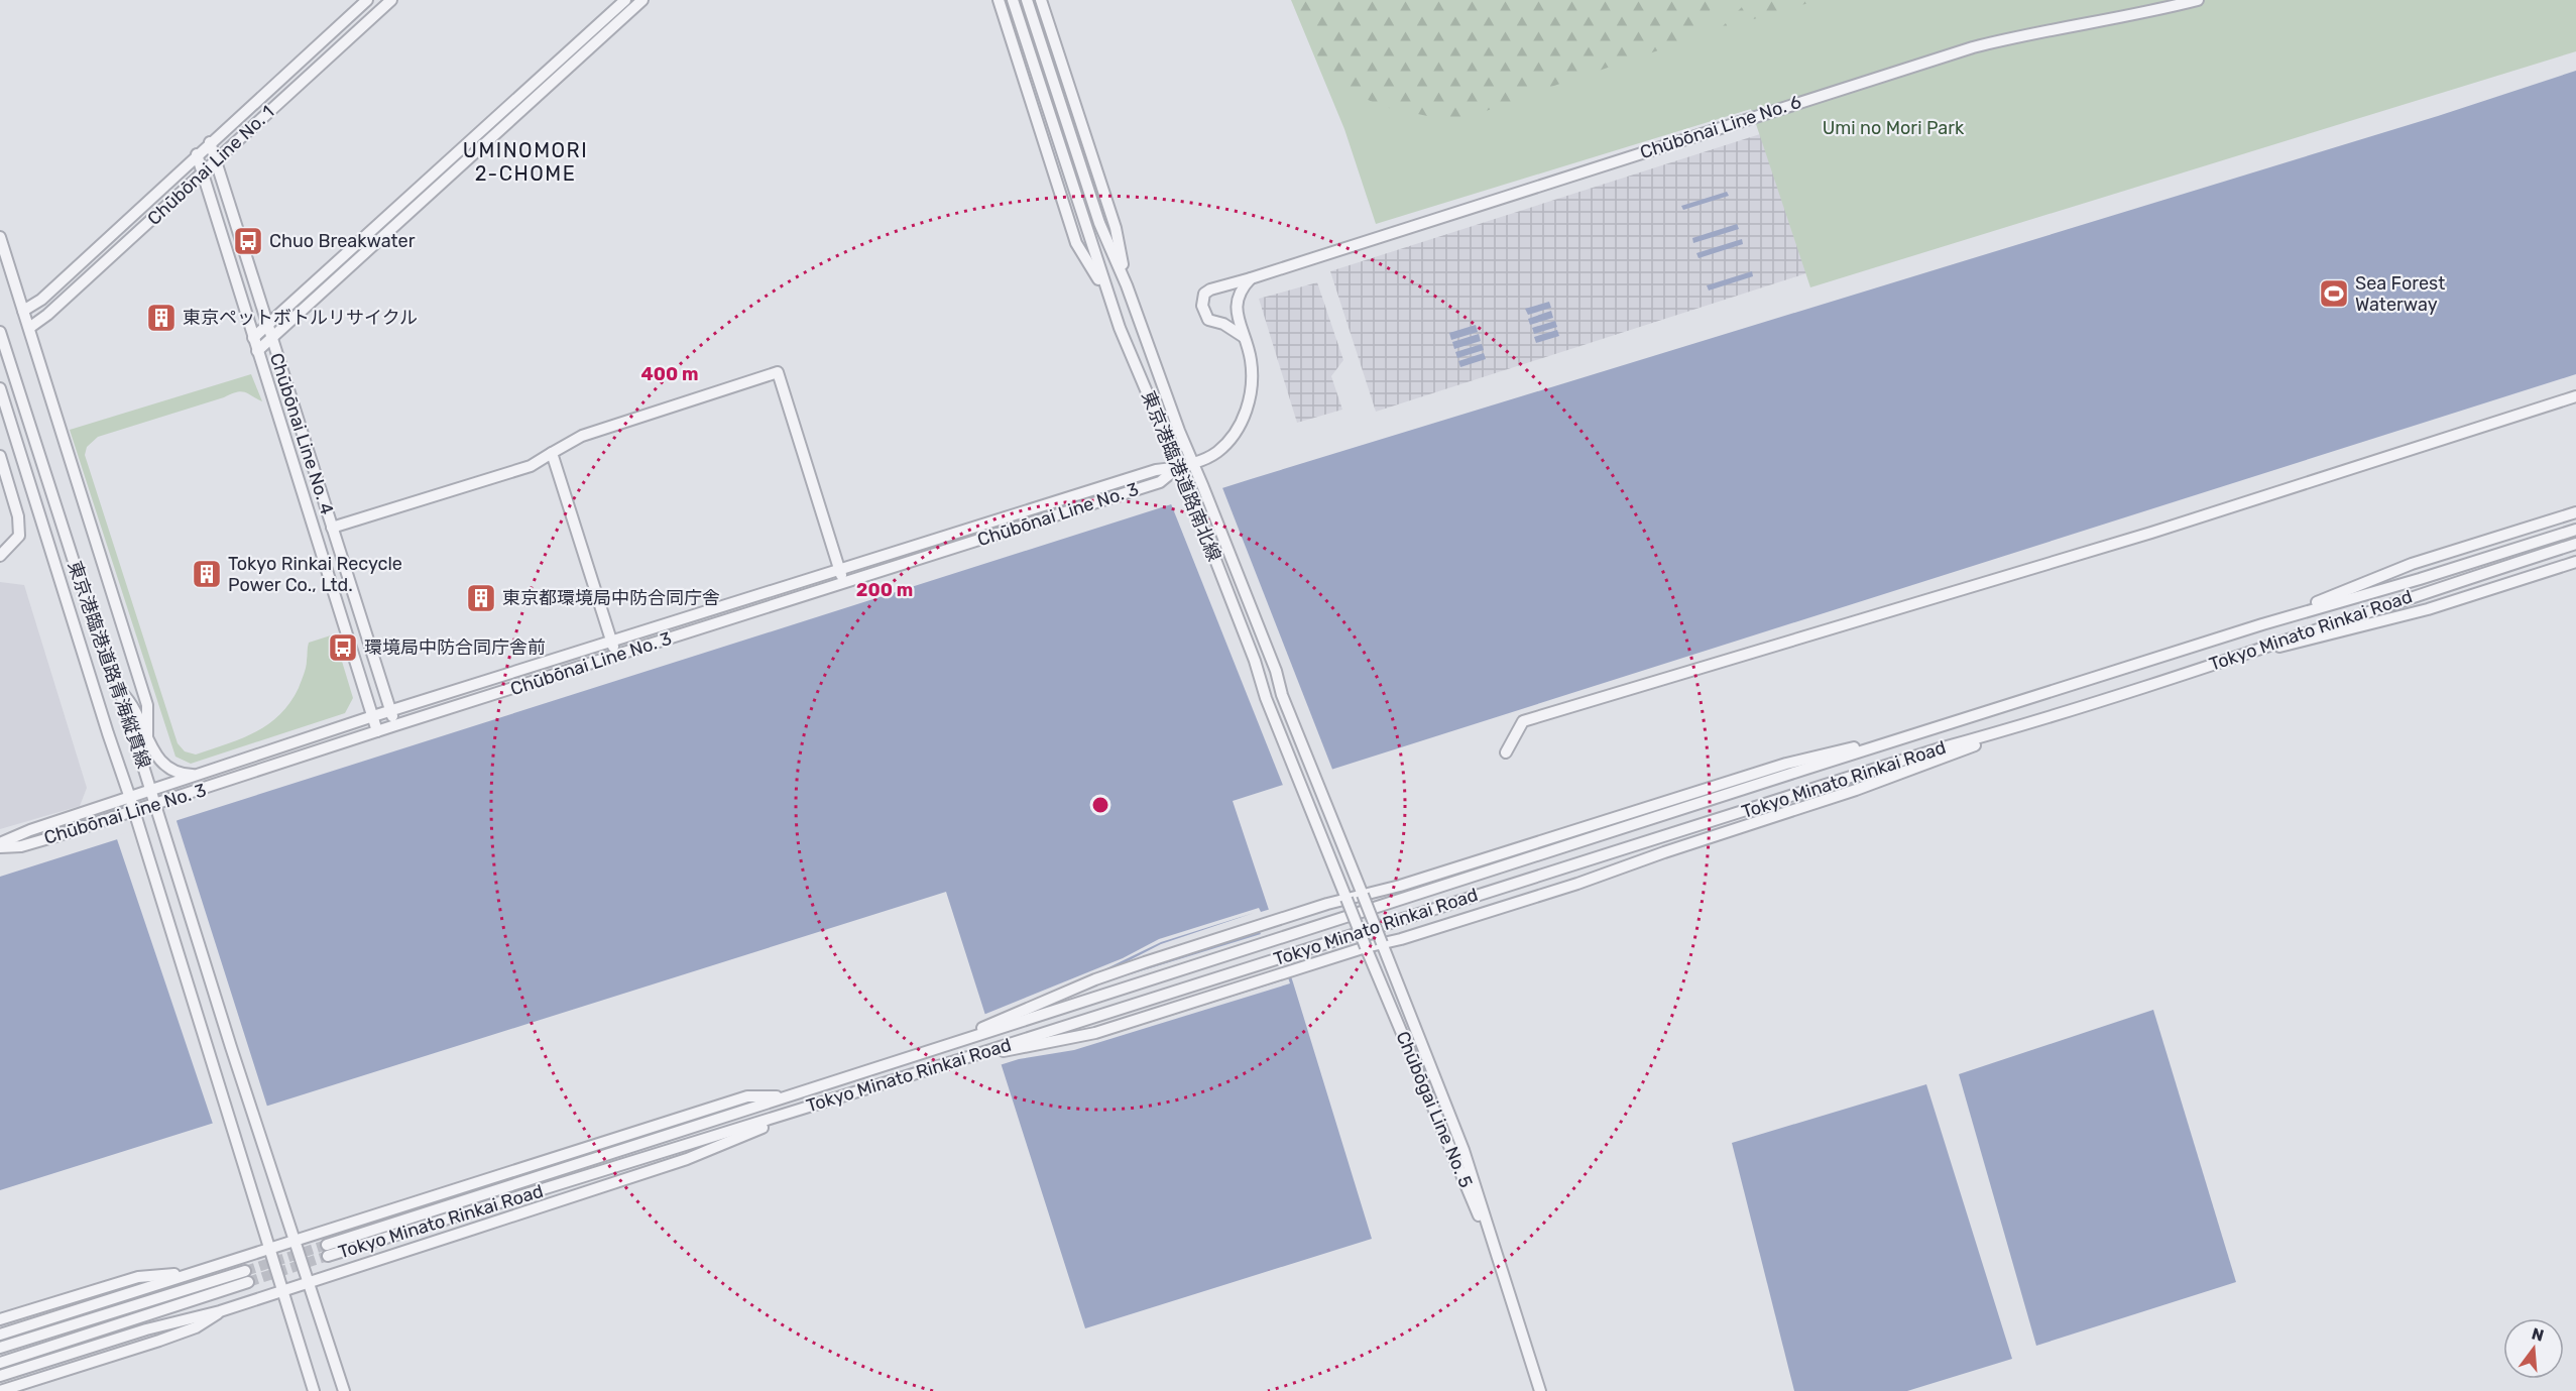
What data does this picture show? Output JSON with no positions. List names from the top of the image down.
{
  "streets": {
    "street": [
      "Chūbōnai Line No. 6",
      "Chūbōnai Line No. 1",
      "Chūbōnai Line No. 4",
      "東京港臨港道路南北線",
      "Chūbōnai Line No. 3",
      "Tokyo Minato Rinkai Road",
      "東京港臨港道路青海縦貫線",
      "Chūbōgai Line No. 5"
    ]
  },
  "crossings": [
    ["Chūbōnai Line No. 1", "Chūbōnai Line No. 4"],
    ["Chūbōnai Line No. 4", "Chūbōnai Line No. 3"],
    ["東京港臨港道路南北線", "Chūbōnai Line No. 3"],
    ["東京港臨港道路南北線", "Chūbōgai Line No. 5"],
    ["Chūbōnai Line No. 3", "東京港臨港道路青海縦貫線"]
  ],
  "districts": ["UMINOMORI 2-CHOME"],
  "parks": ["Umi no Mori Park"],
  "places": {
    "bus stop": ["Chuo Breakwater", "環境局中防合同庁舎前"],
    "sports": ["Sea Forest Waterway"],
    "building": ["東京ペットボトルリサイクル", "Tokyo Rinkai Recycle Power Co., Ltd.", "東京都環境局中防合同庁舎"]
  },
  "north": "top",
  "rings": ["400 m", "200 m"]
}
